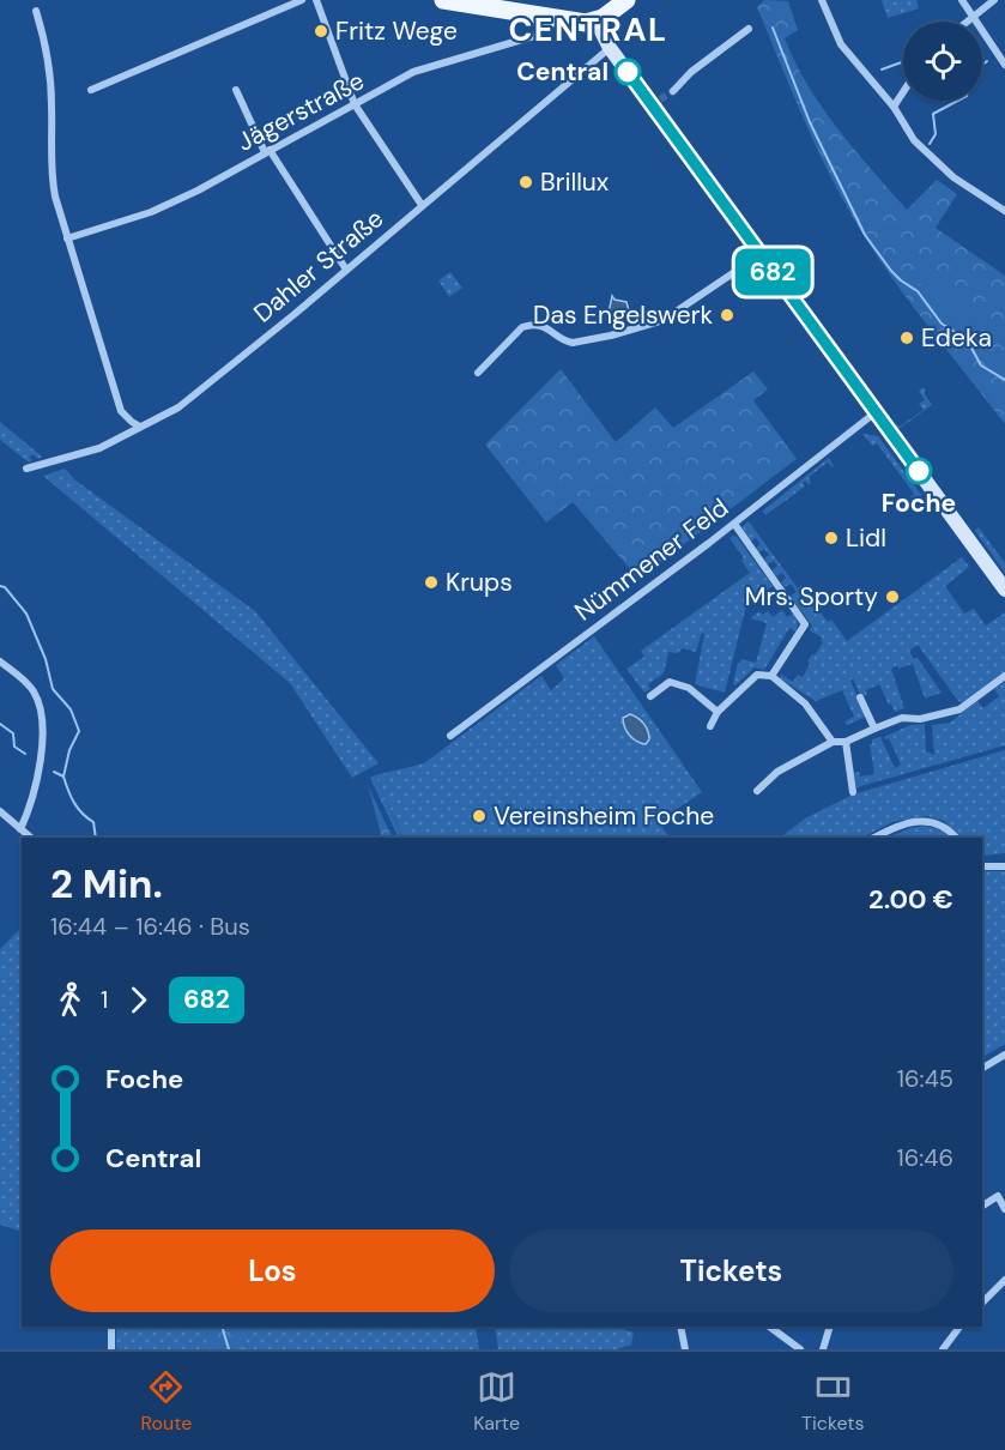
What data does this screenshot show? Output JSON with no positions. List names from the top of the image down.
{
  "streets": {
    "street": ["Jägerstraße", "Dahler Straße", "Nümmener Feld"]
  },
  "districts": ["CENTRAL"],
  "places": [
    "Fritz Wege",
    "Central",
    "Brillux",
    "Das Engelswerk",
    "Edeka",
    "Foche",
    "Lidl",
    "Krups",
    "Mrs. Sporty",
    "Vereinsheim Foche"
  ],
  "lines": ["bus line 682"],
  "page": {
    "on_map": "682",
    "heading": ["2 Min.", "16:44 – 16:46 · Bus", "2.00 €"],
    "legs": ["1", "682"],
    "list": [
      {
        "name": "Foche",
        "value": "16:45"
      },
      {
        "name": "Central",
        "value": "16:46"
      }
    ],
    "buttons": ["Los", "Tickets"],
    "tabs": ["Route", "Karte", "Tickets"]
  }
}
